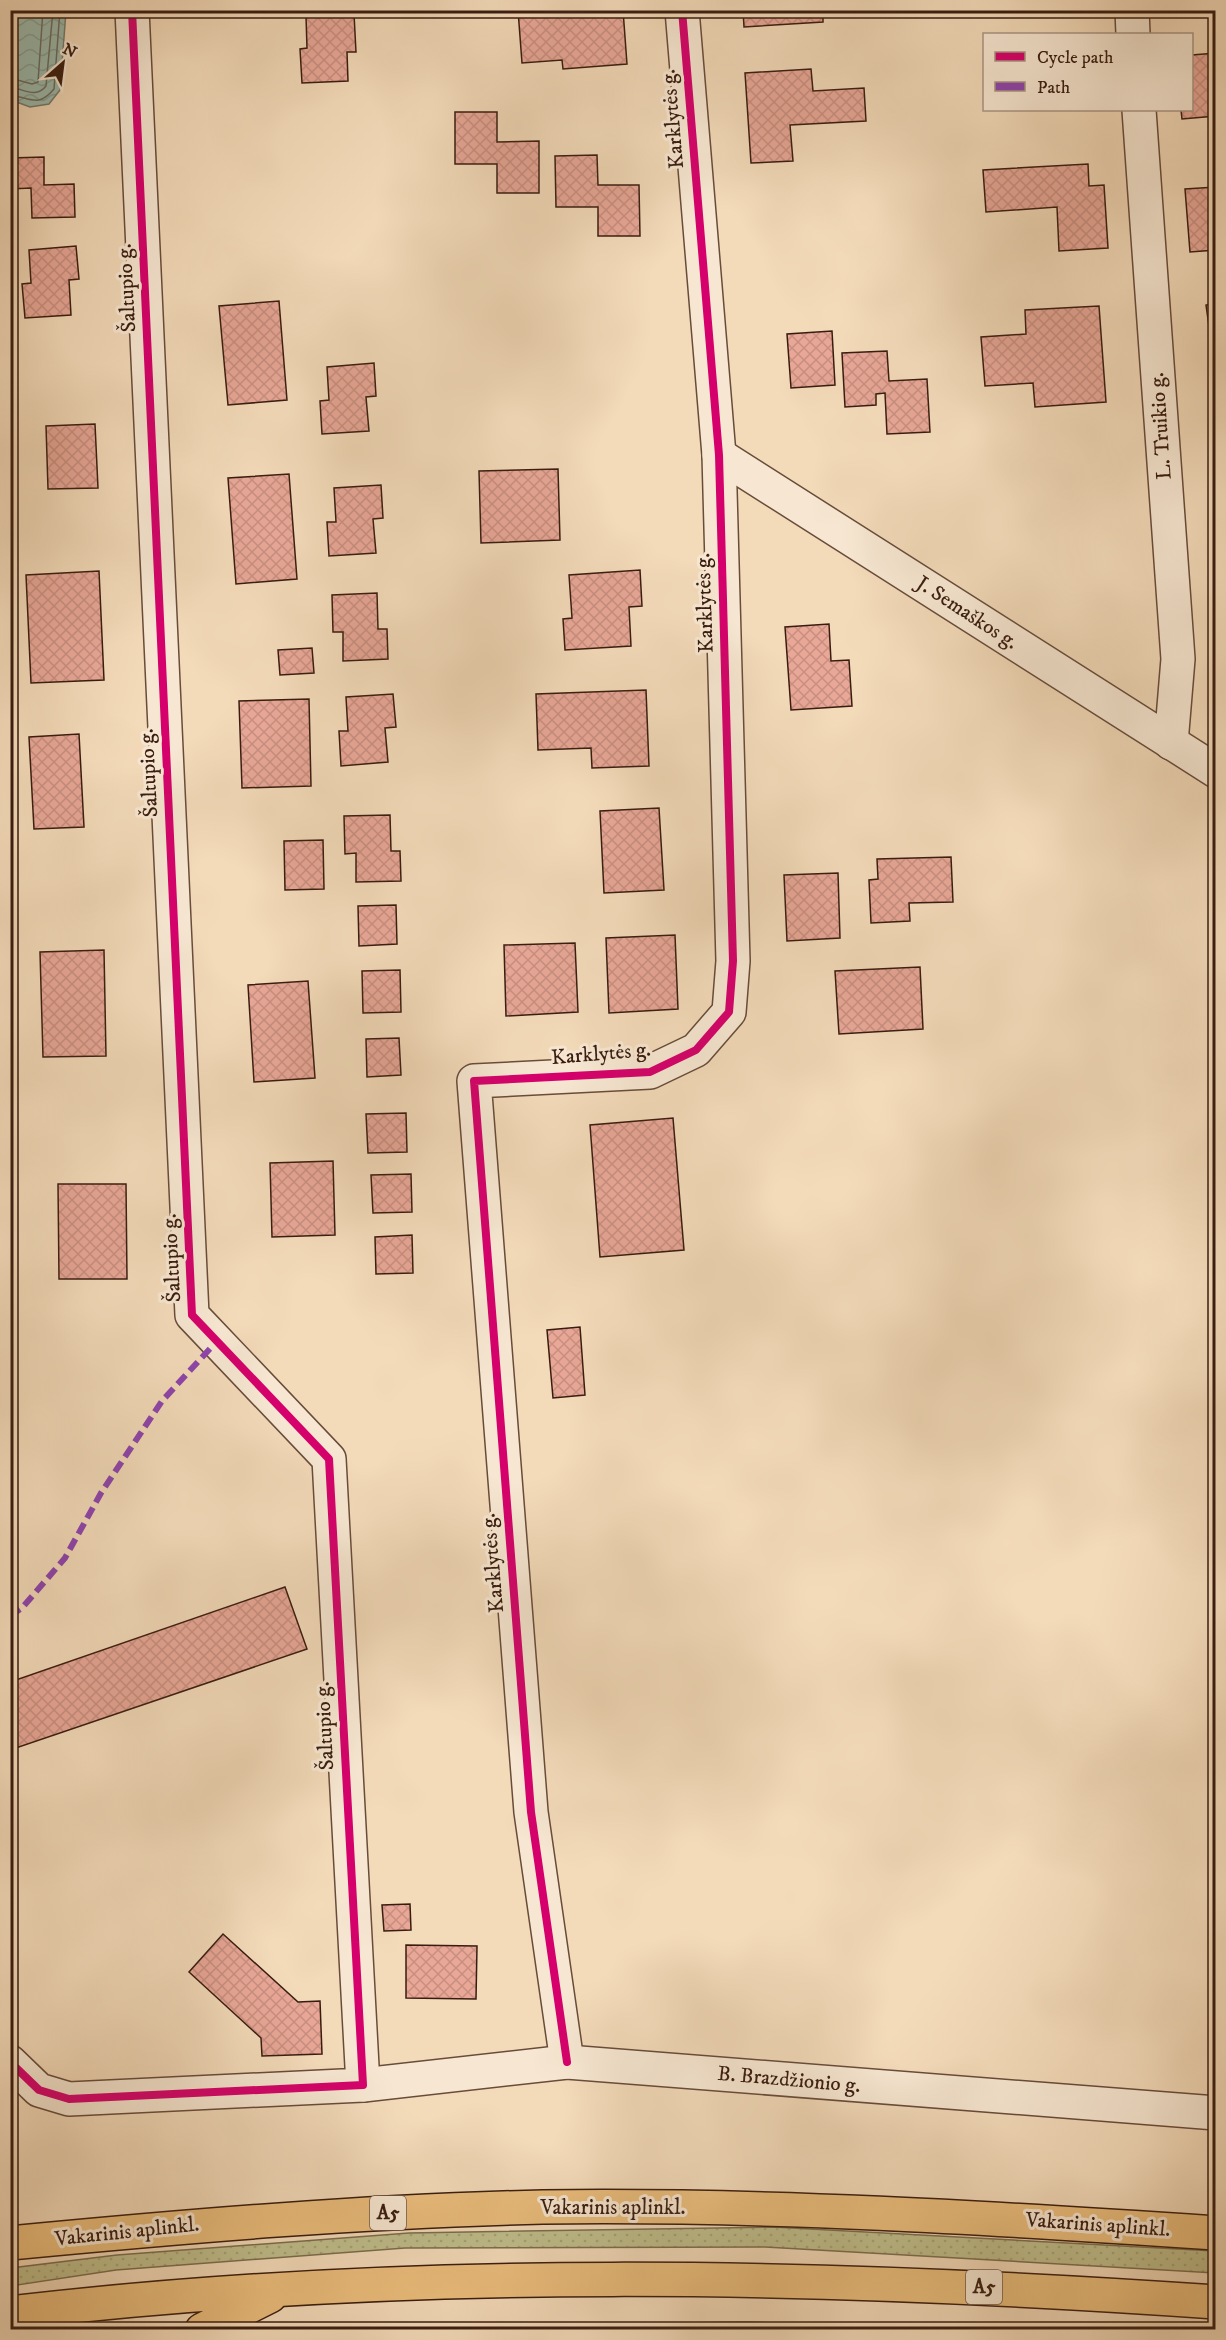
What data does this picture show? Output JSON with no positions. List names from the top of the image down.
{
  "streets": {
    "highway": ["Vakarinis aplinkl.", "A5"],
    "street": [
      "Karklytės g.",
      "Šaltupio g.",
      "L. Truikio g.",
      "J. Semaškos g.",
      "B. Brazdžionio g."
    ]
  },
  "crossings": [
    ["Karklytės g.", "J. Semaškos g."],
    ["Karklytės g.", "B. Brazdžionio g."],
    ["Šaltupio g.", "B. Brazdžionio g."],
    ["L. Truikio g.", "J. Semaškos g."]
  ],
  "legend": ["Cycle path", "Path"],
  "north": "top right"
}
